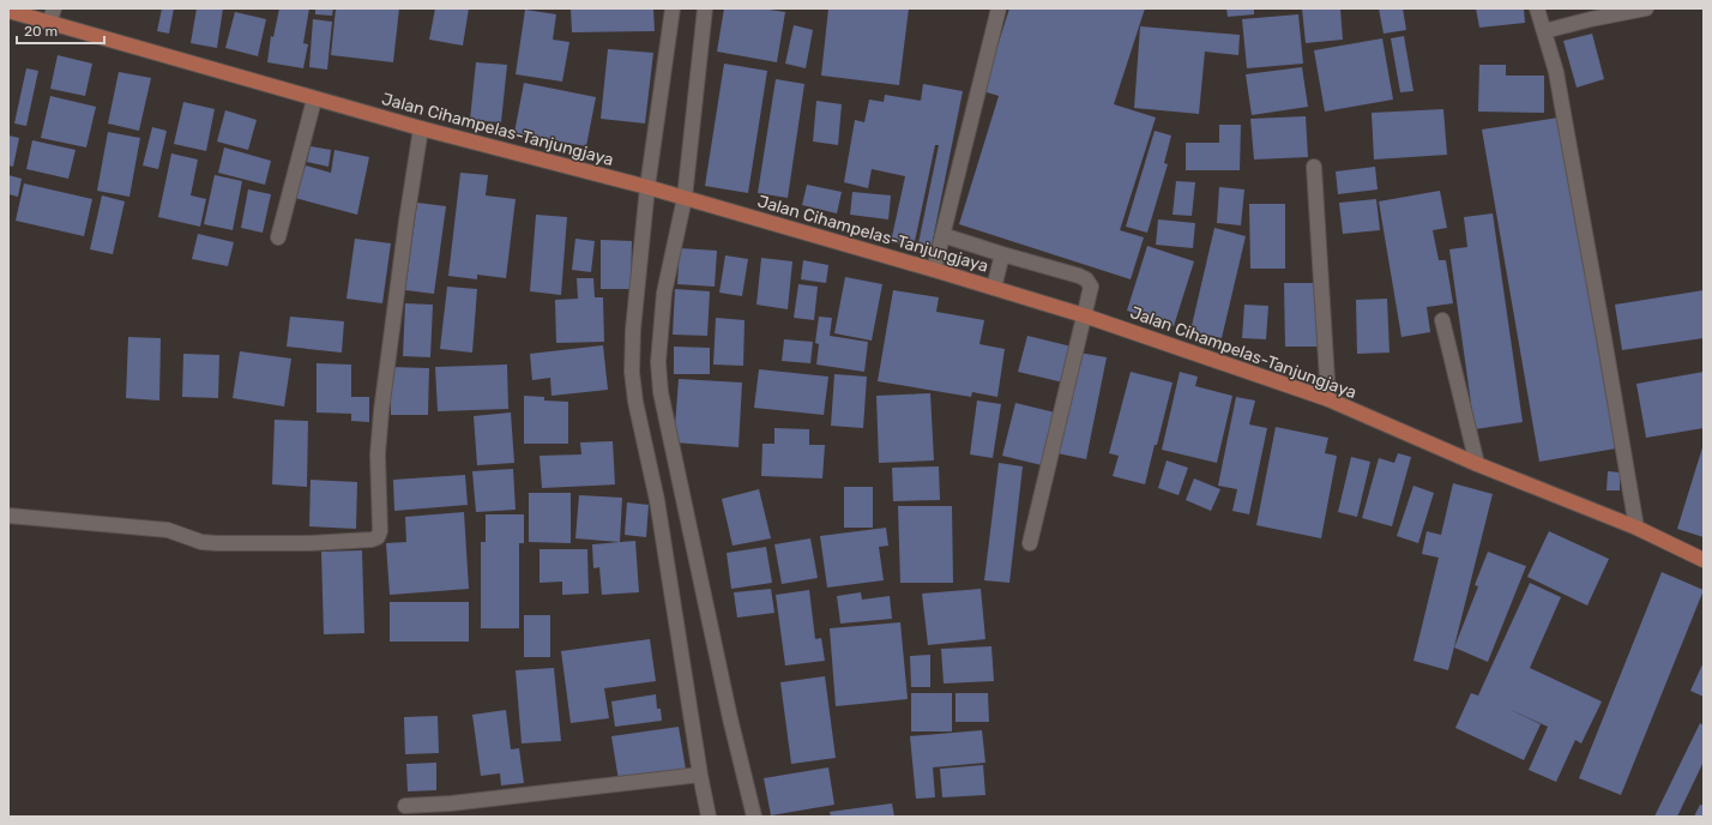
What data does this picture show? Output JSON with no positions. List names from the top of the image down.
{
  "streets": {
    "main road": ["Jalan Cihampelas-Tanjungjaya"]
  },
  "scale_bar": "20 m"
}
